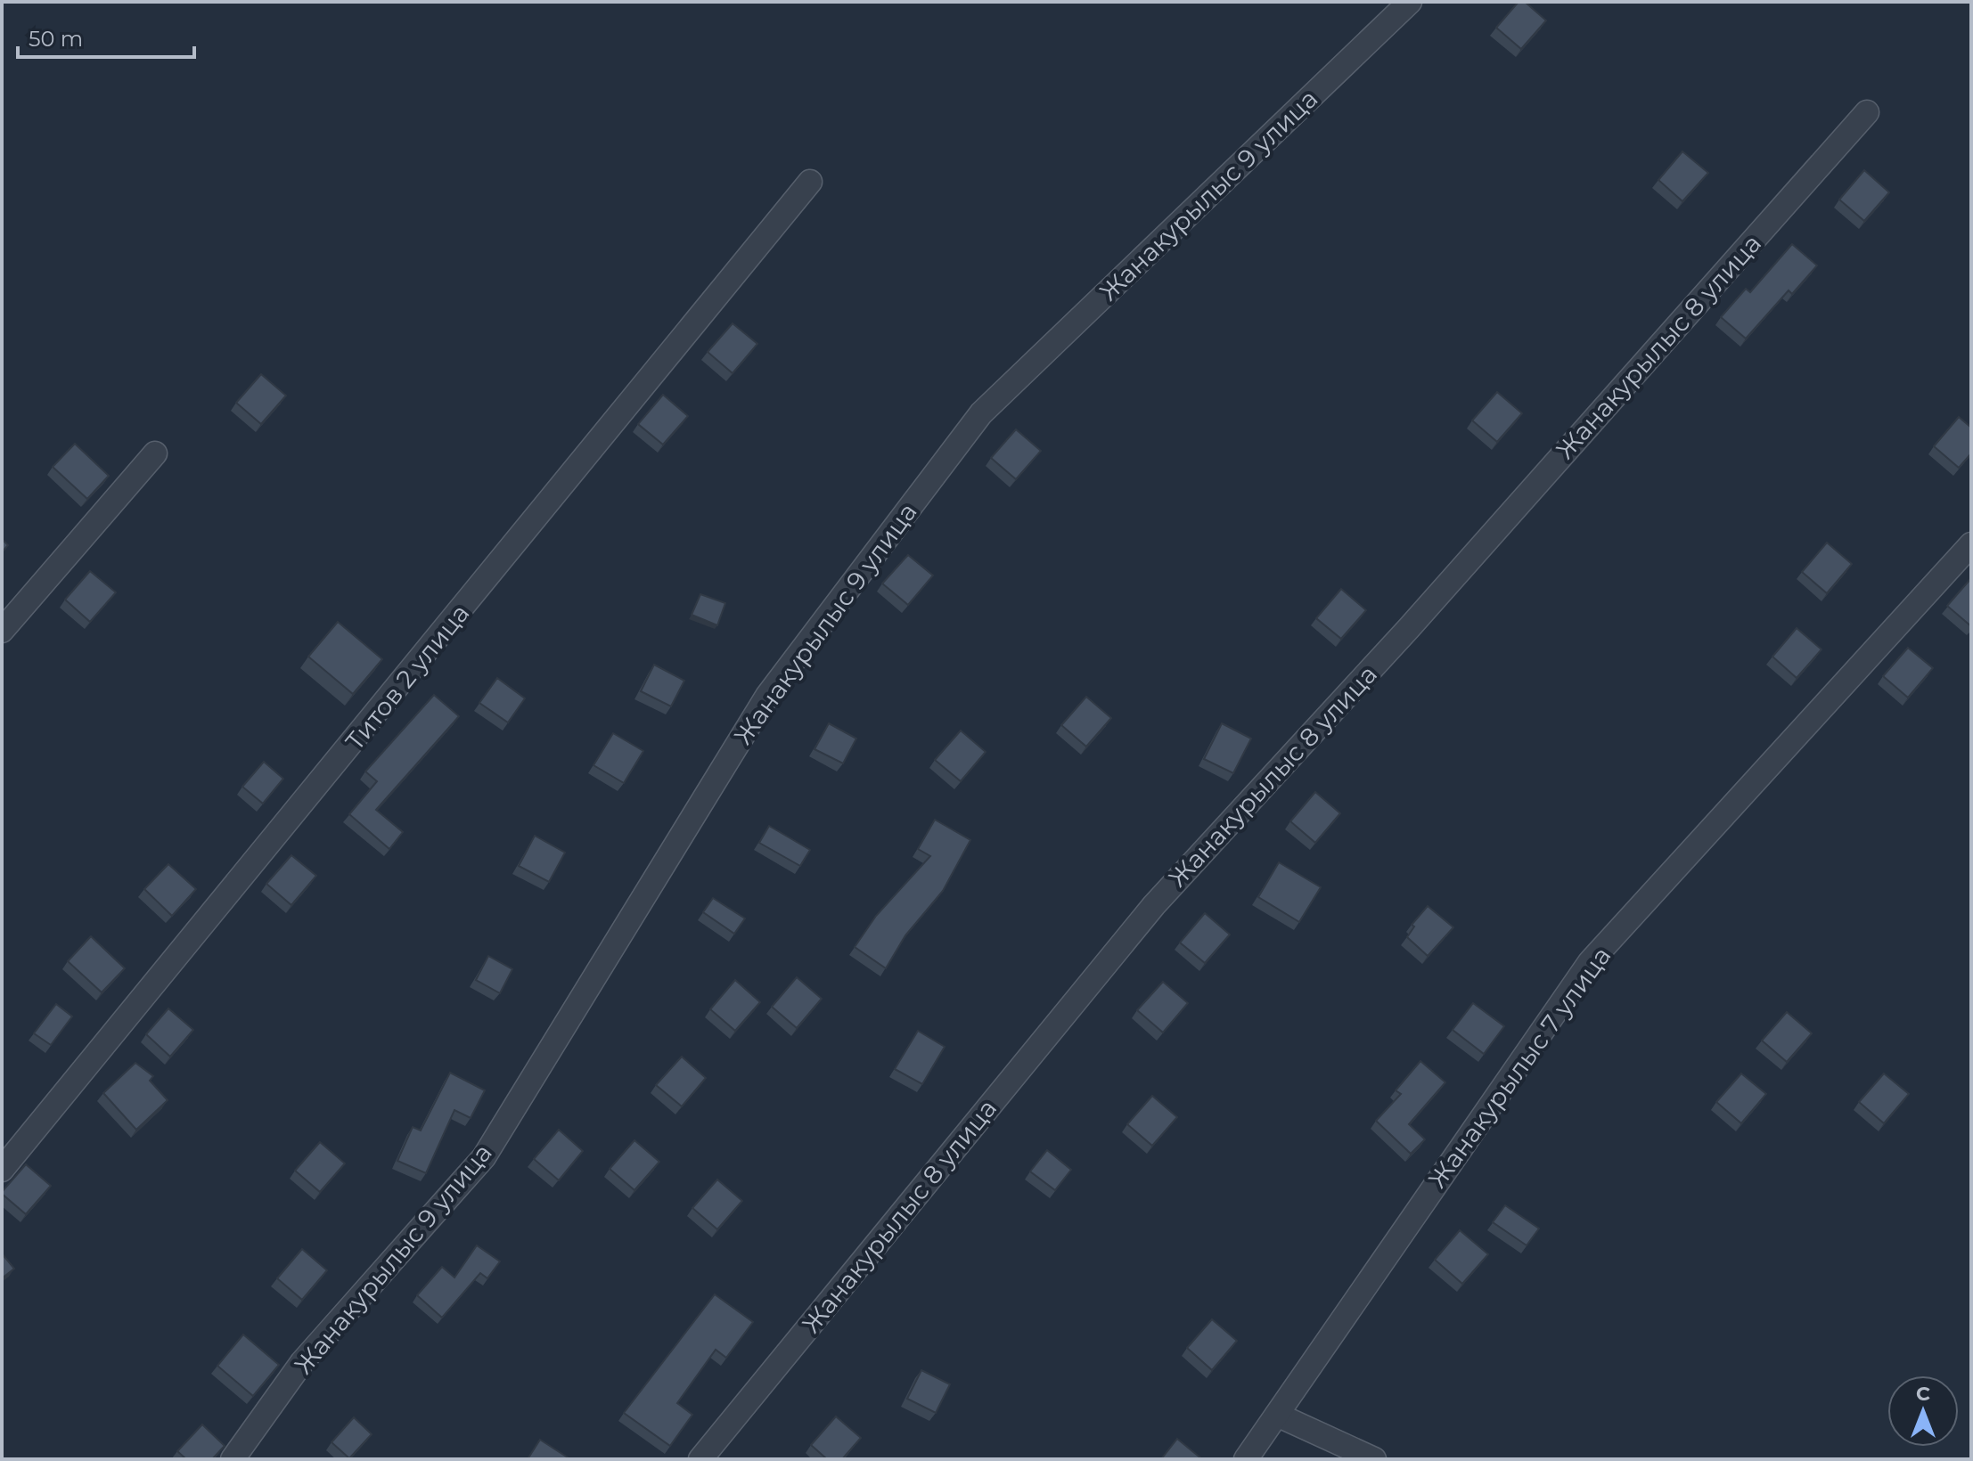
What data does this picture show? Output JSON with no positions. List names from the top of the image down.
{
  "streets": {
    "street": [
      "Жанакурылыс 9 улица",
      "Жанакурылыс 8 улица",
      "Титов 2 улица",
      "Жанакурылыс 7 улица"
    ]
  },
  "scale_bar": "50 m",
  "north": "top"
}
